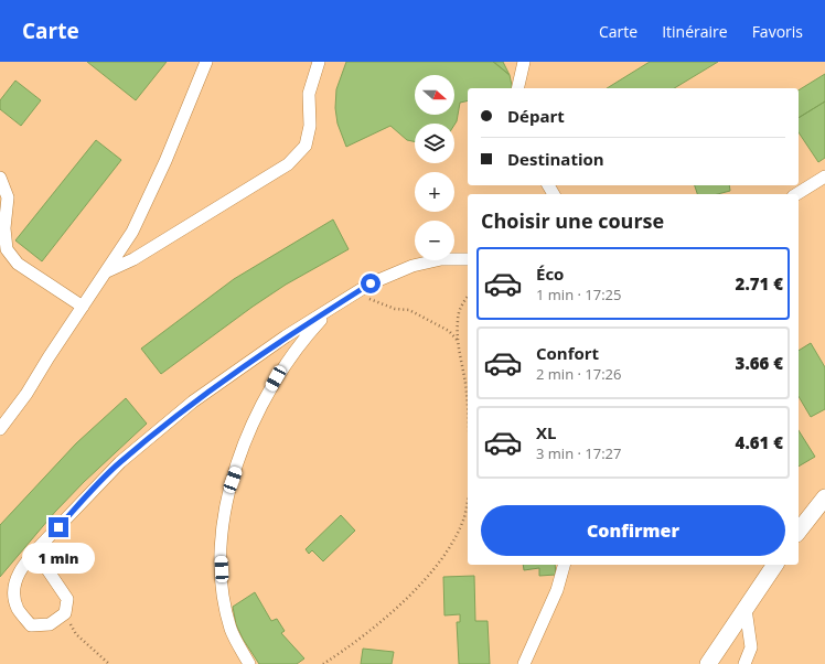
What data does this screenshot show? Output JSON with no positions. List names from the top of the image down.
{
  "north": "right",
  "page": {
    "header": "Carte",
    "nav": ["Carte", "Itinéraire", "Favoris"],
    "map_buttons": ["+", "−"],
    "banner": ["Départ", "Destination"],
    "heading": "Choisir une course",
    "list": [
      {
        "name": "Éco",
        "note": "1 min · 17:25",
        "value": "2.71 €"
      },
      {
        "name": "Confort",
        "note": "2 min · 17:26",
        "value": "3.66 €"
      },
      {
        "name": "XL",
        "note": "3 min · 17:27",
        "value": "4.61 €"
      }
    ],
    "buttons": "Confirmer",
    "bubble": "1 min"
  }
}
